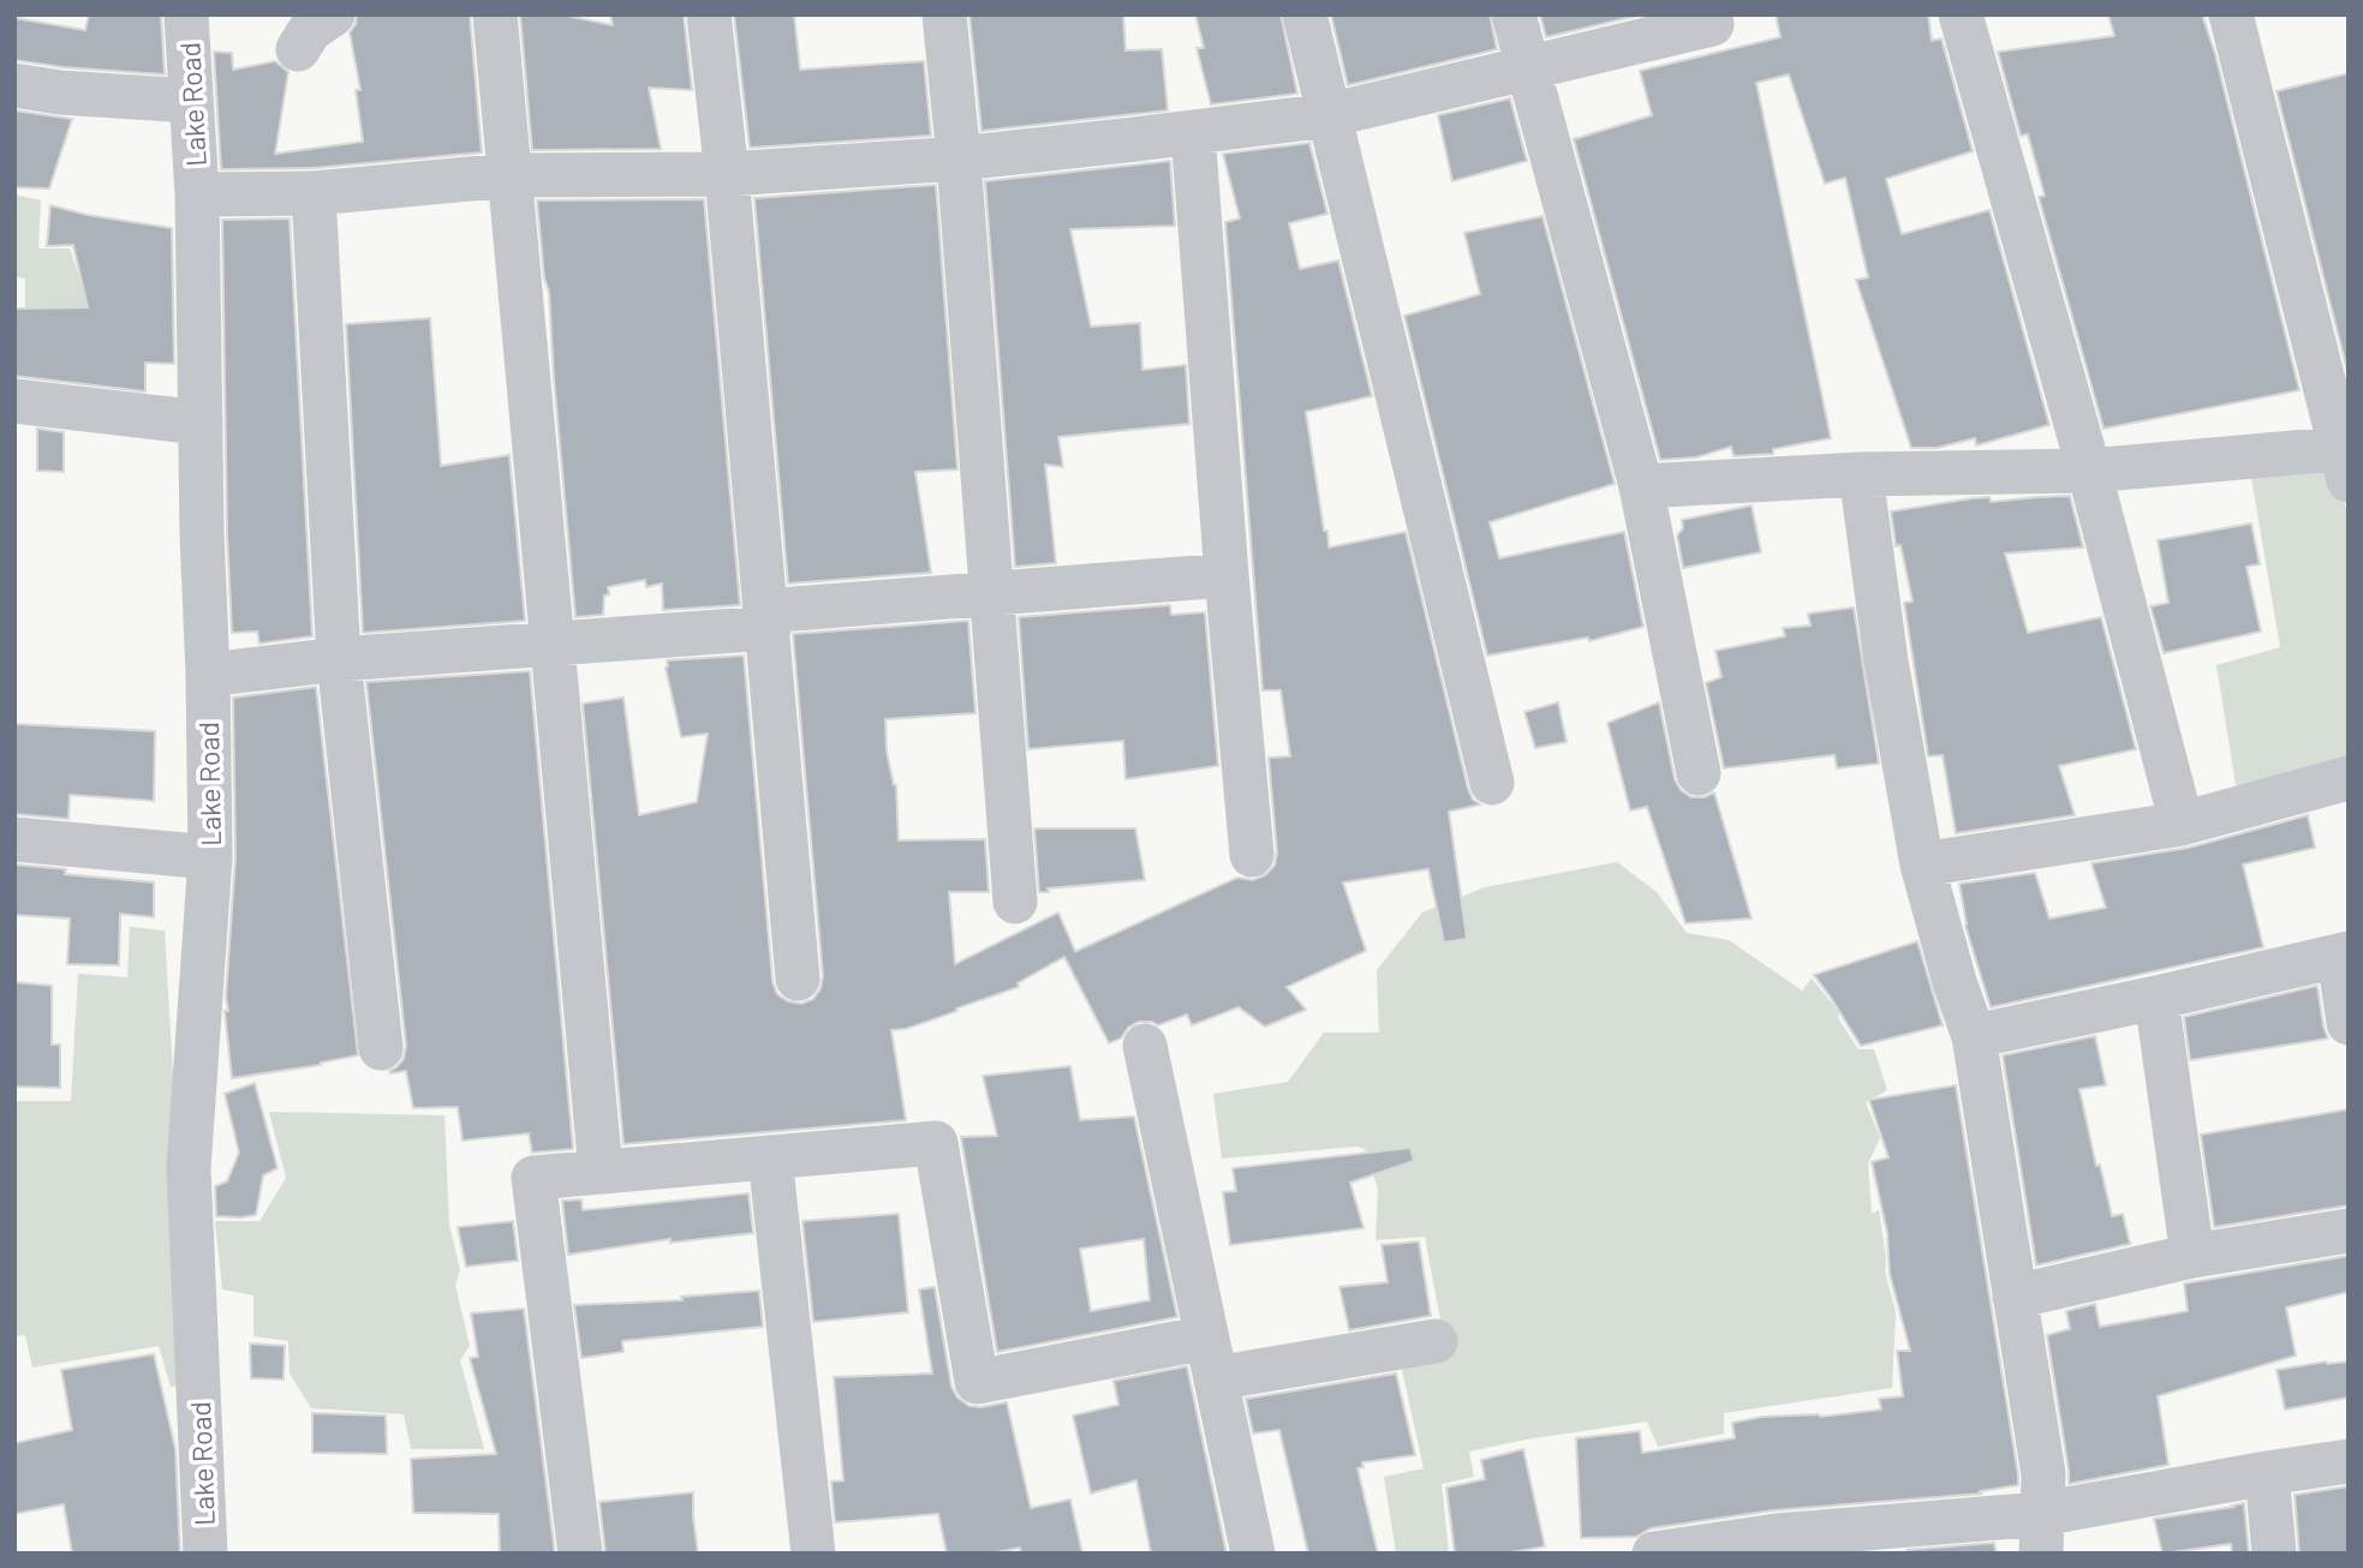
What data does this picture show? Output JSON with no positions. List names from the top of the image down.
{
  "streets": {
    "street": ["Lake Road"]
  }
}
